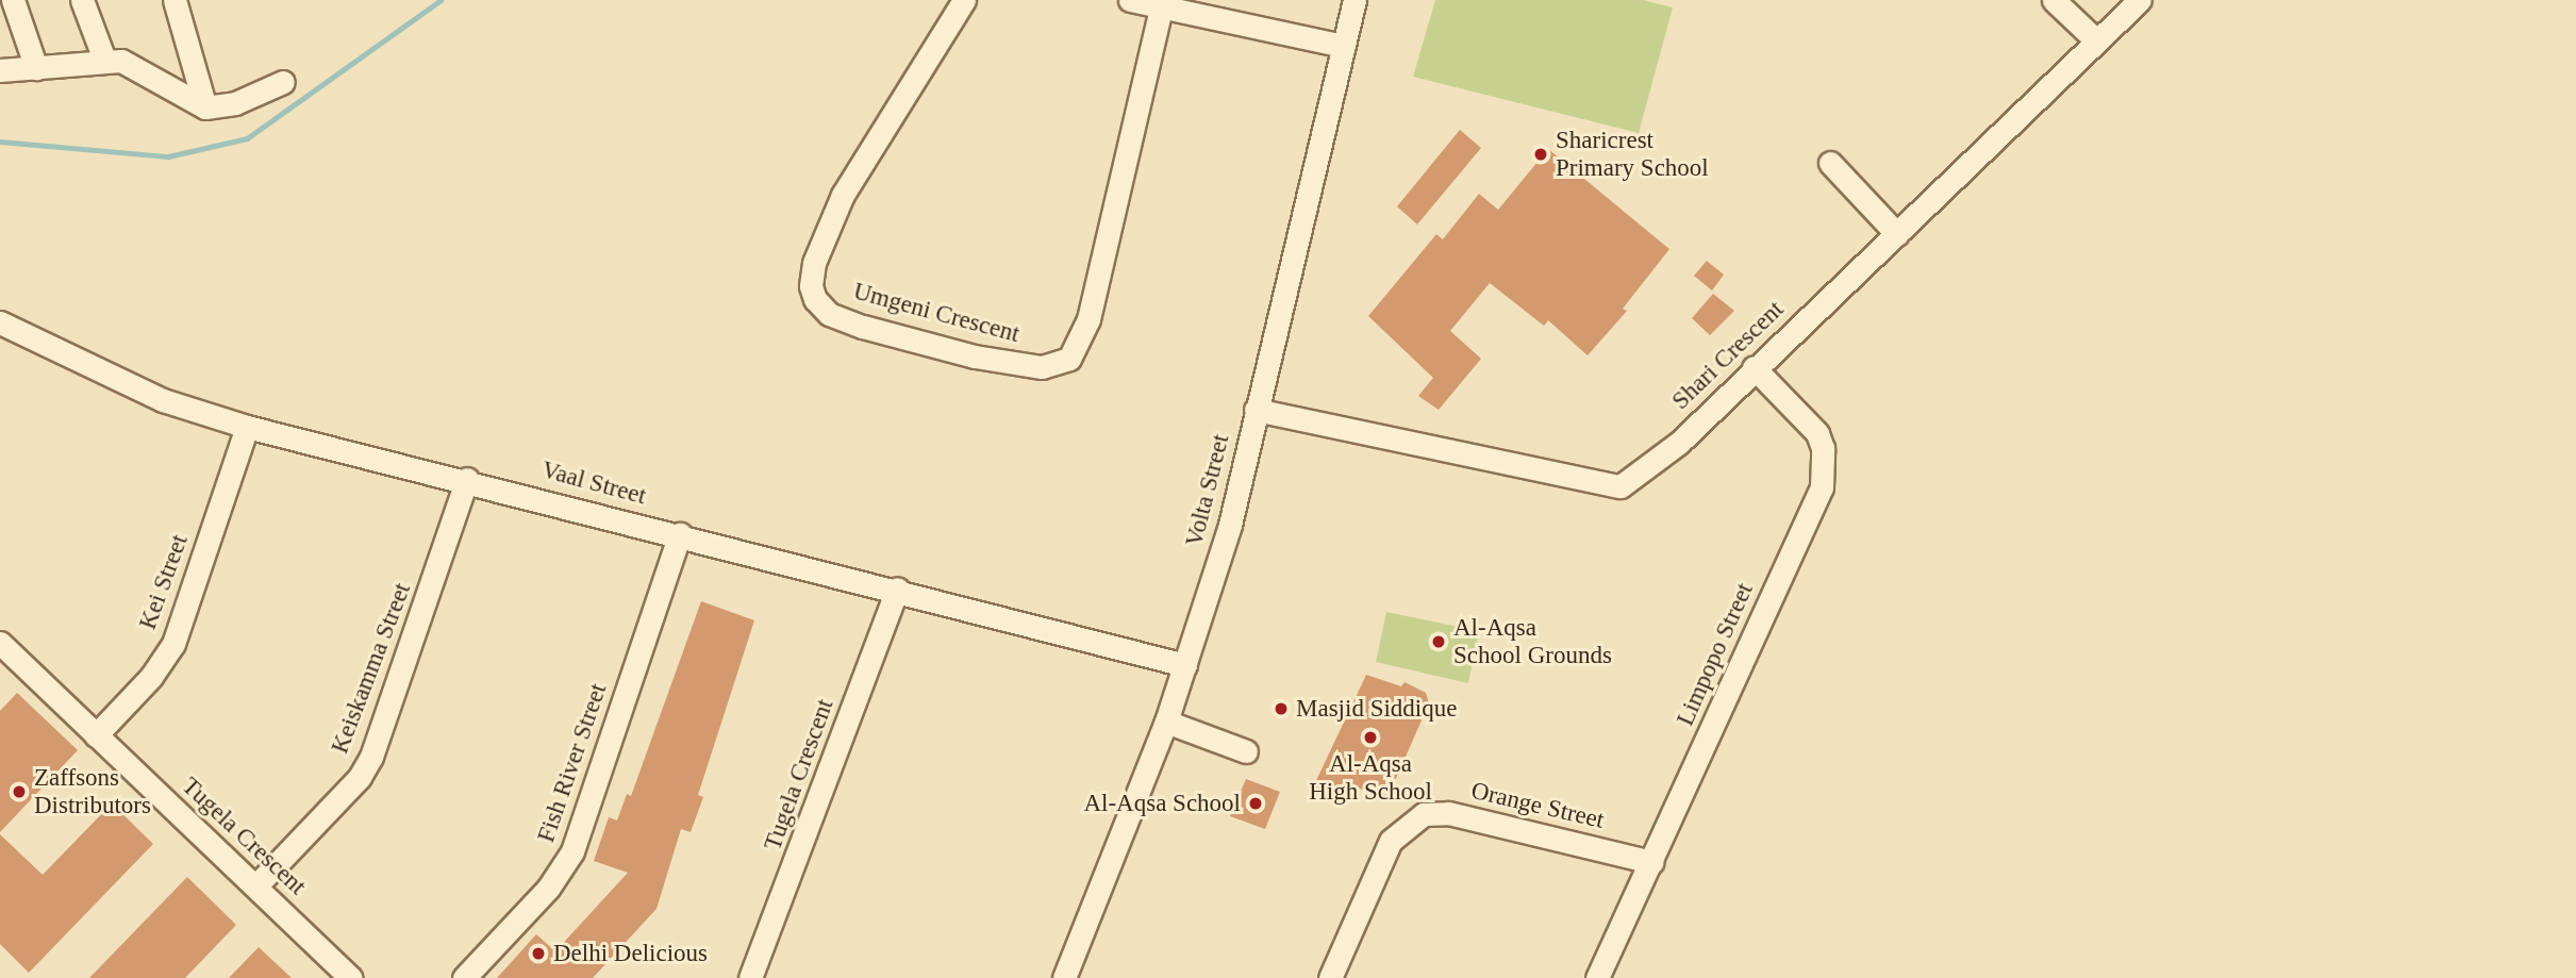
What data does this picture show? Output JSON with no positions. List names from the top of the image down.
{
  "streets": {
    "street": [
      "Umgeni Crescent",
      "Shari Crescent",
      "Vaal Street",
      "Volta Street",
      "Kei Street",
      "Limpopo Street",
      "Keiskamma Street",
      "Fish River Street",
      "Tugela Crescent",
      "Orange Street"
    ]
  },
  "crossings": [
    ["Shari Crescent", "Volta Street"],
    ["Shari Crescent", "Limpopo Street"],
    ["Vaal Street", "Volta Street"],
    ["Vaal Street", "Kei Street"],
    ["Vaal Street", "Keiskamma Street"],
    ["Vaal Street", "Fish River Street"],
    ["Vaal Street", "Tugela Crescent"],
    ["Kei Street", "Tugela Crescent"],
    ["Limpopo Street", "Orange Street"],
    ["Keiskamma Street", "Tugela Crescent"]
  ],
  "places": [
    "Sharicrest Primary School",
    "Al-Aqsa School Grounds",
    "Masjid Siddique",
    "Al-Aqsa High School",
    "Zaffsons Distributors",
    "Al-Aqsa School",
    "Delhi Delicious"
  ]
}
